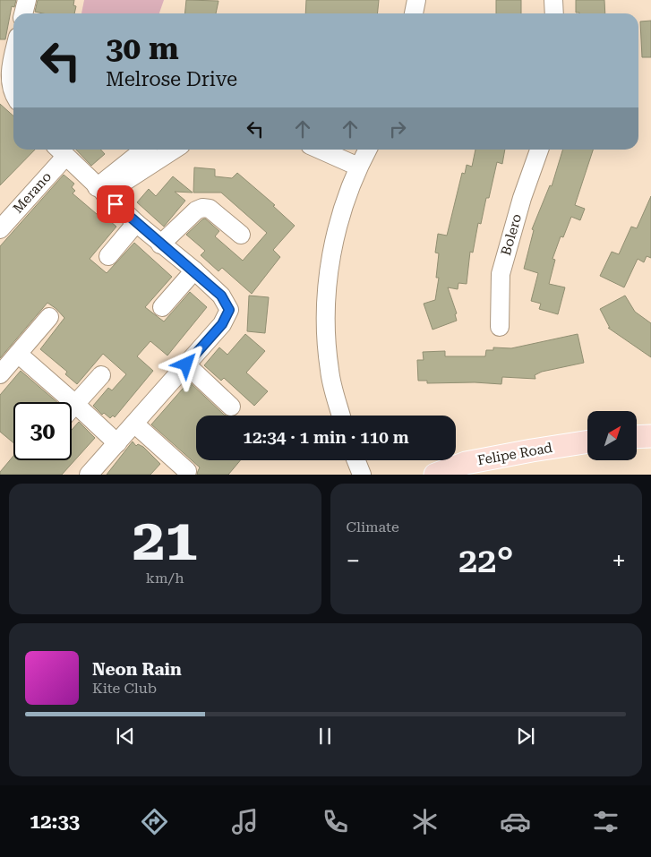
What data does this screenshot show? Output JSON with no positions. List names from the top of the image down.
{
  "streets": {
    "main road": ["Felipe Road"],
    "street": ["Merano", "Bolero"]
  },
  "north": "top right",
  "page": {
    "turn": ["30 m", "Melrose Drive"],
    "limit": "30",
    "trip": "12:34 · 1 min · 110 m",
    "tile": [
      ["21", "km/h"],
      "Climate"
    ],
    "heat": ["−", "22°", "+"],
    "song": ["Neon Rain", "Kite Club"],
    "tabs": "12:33"
  }
}
